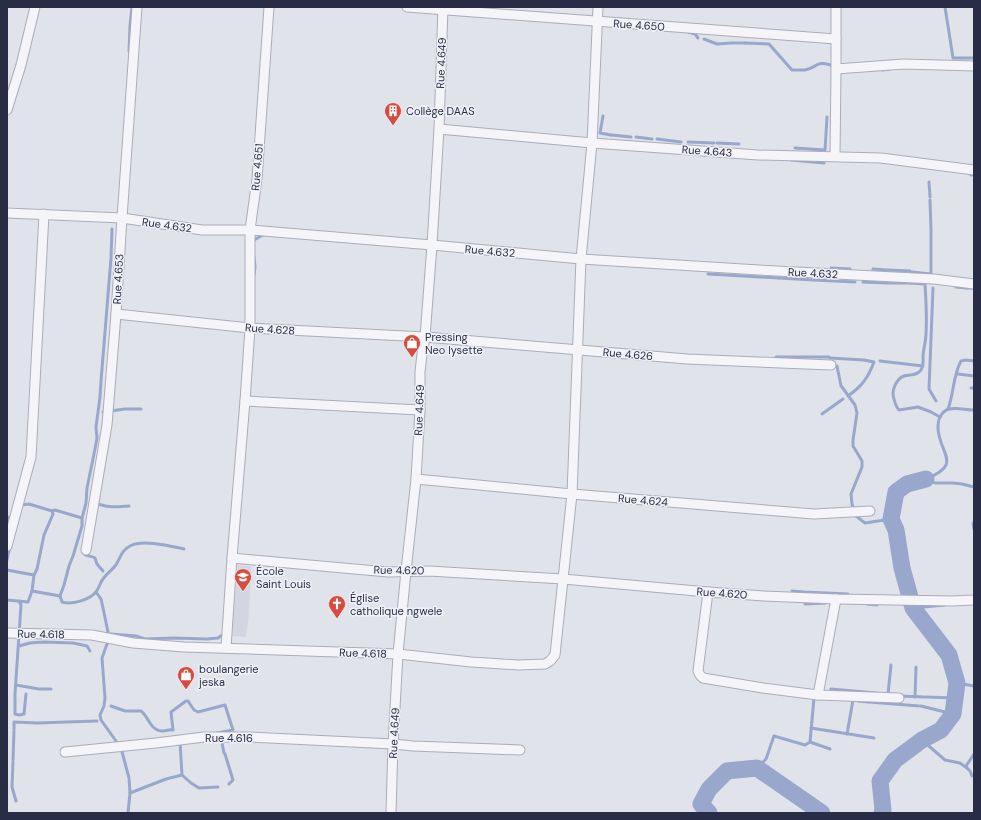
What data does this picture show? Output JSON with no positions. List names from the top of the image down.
{
  "streets": {
    "street": [
      "Rue 4.650",
      "Rue 4.649",
      "Rue 4.643",
      "Rue 4.651",
      "Rue 4.632",
      "Rue 4.653",
      "Rue 4.628",
      "Rue 4.626",
      "Rue 4.624",
      "Rue 4.620",
      "Rue 4.618",
      "Rue 4.616"
    ]
  },
  "crossings": [
    ["Rue 4.650", "Rue 4.649"],
    ["Rue 4.650", "Rue 4.618"],
    ["Rue 4.649", "Rue 4.643"],
    ["Rue 4.649", "Rue 4.632"],
    ["Rue 4.649", "Rue 4.628"],
    ["Rue 4.649", "Rue 4.626"],
    ["Rue 4.649", "Rue 4.624"],
    ["Rue 4.649", "Rue 4.620"],
    ["Rue 4.649", "Rue 4.618"],
    ["Rue 4.649", "Rue 4.616"],
    ["Rue 4.643", "Rue 4.618"],
    ["Rue 4.651", "Rue 4.632"],
    ["Rue 4.651", "Rue 4.628"],
    ["Rue 4.632", "Rue 4.653"],
    ["Rue 4.632", "Rue 4.618"],
    ["Rue 4.653", "Rue 4.628"],
    ["Rue 4.628", "Rue 4.626"],
    ["Rue 4.626", "Rue 4.618"],
    ["Rue 4.624", "Rue 4.618"],
    ["Rue 4.620", "Rue 4.618"]
  ],
  "places": {
    "building": ["Collège DAAS"],
    "shop": ["Pressing Neo lysette", "boulangerie jeska"],
    "school or university": ["École Saint Louis"],
    "church": ["Église catholique ngwele"]
  }
}
